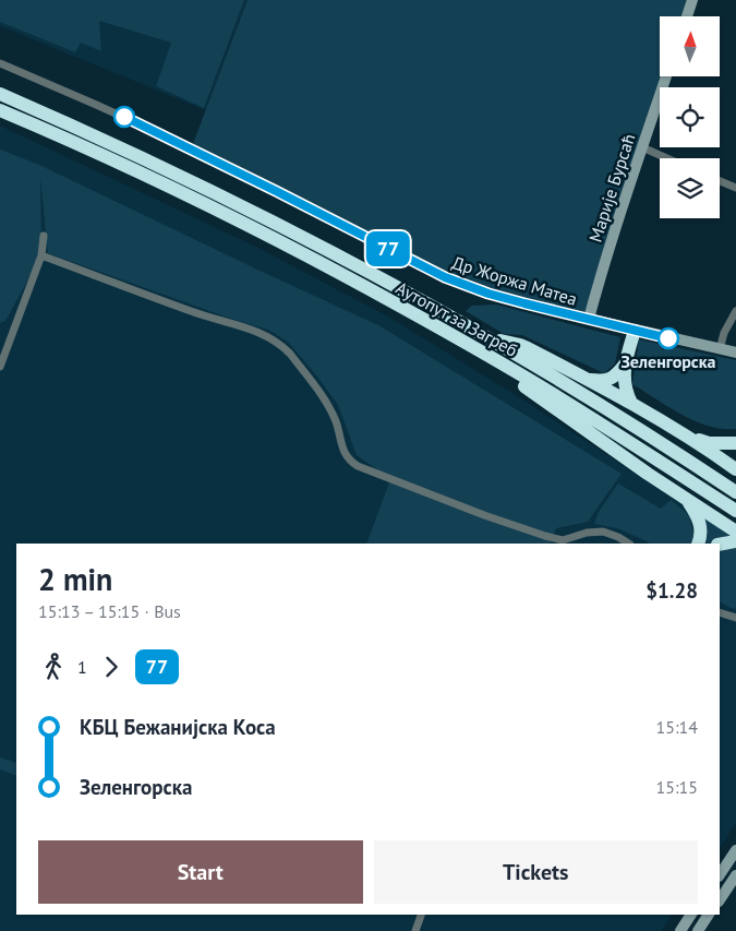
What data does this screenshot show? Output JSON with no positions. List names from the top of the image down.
{
  "streets": {
    "highway": ["Аутопут за Загреб"],
    "street": ["Марије Бурсаћ", "Др Жоржа Матеа"]
  },
  "crossings": [
    ["Марије Бурсаћ", "Др Жоржа Матеа"]
  ],
  "places": ["Зеленгорска"],
  "lines": ["bus line 77"],
  "north": "top",
  "page": {
    "on_map": "77",
    "heading": ["2 min", "15:13 – 15:15 · Bus", "$1.28"],
    "legs": ["1", "77"],
    "list": [
      {
        "name": "КБЦ Бежанијска Коса",
        "value": "15:14"
      },
      {
        "name": "Зеленгорска",
        "value": "15:15"
      }
    ],
    "buttons": ["Start", "Tickets"]
  }
}
